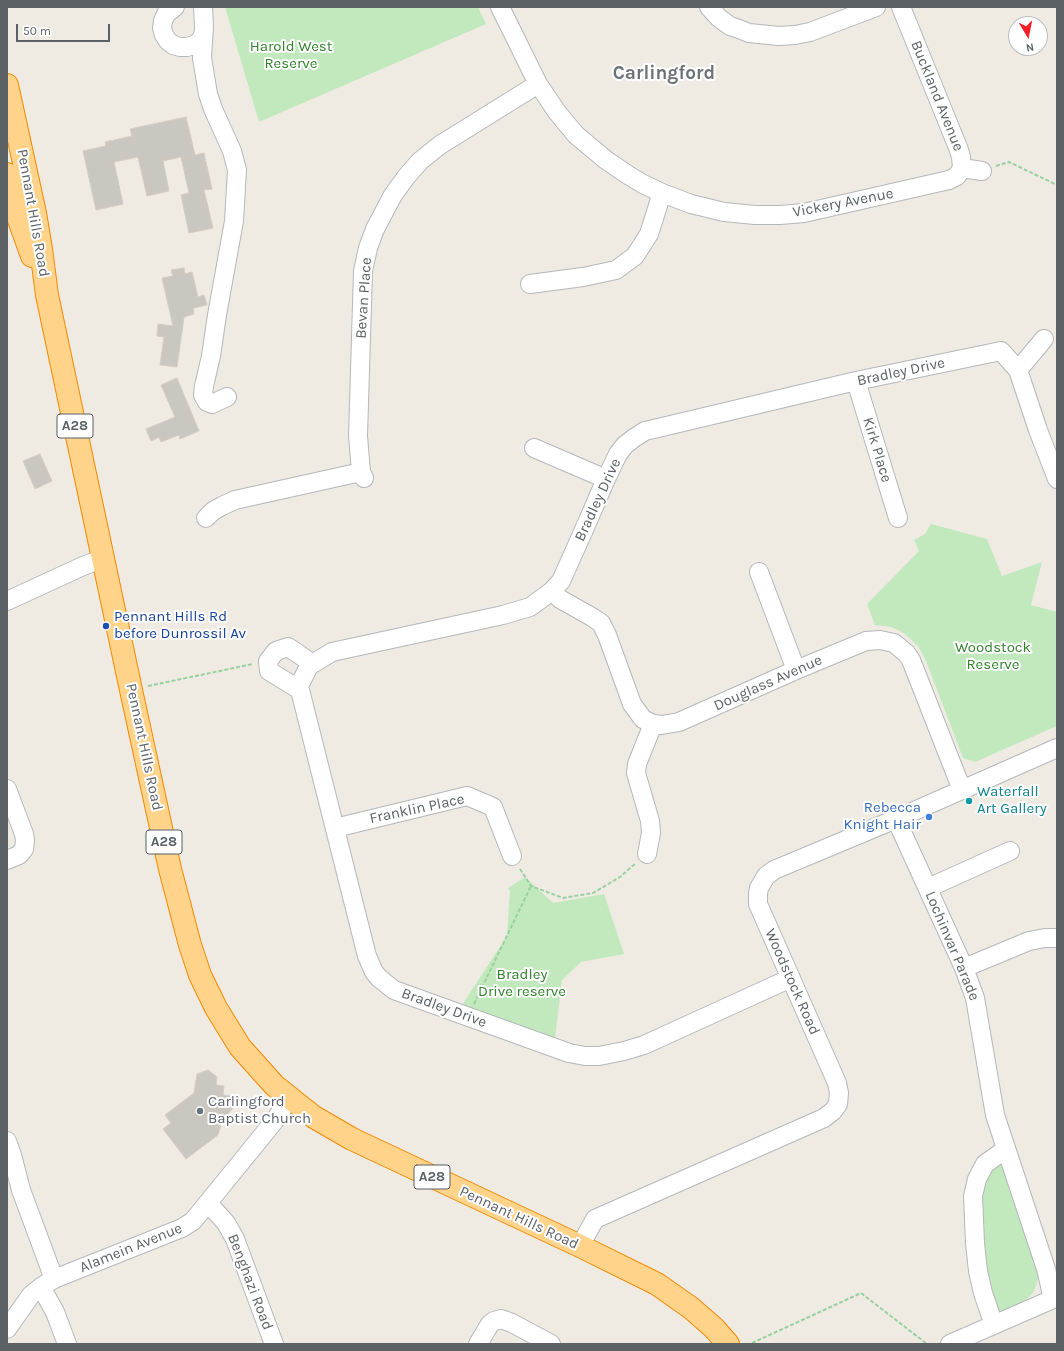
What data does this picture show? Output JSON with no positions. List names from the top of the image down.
{
  "streets": {
    "highway": ["Pennant Hills Road", "A28"],
    "street": [
      "Buckland Avenue",
      "Vickery Avenue",
      "Bevan Place",
      "Bradley Drive",
      "Kirk Place",
      "Douglass Avenue",
      "Franklin Place",
      "Lochinvar Parade",
      "Woodstock Road",
      "Alamein Avenue",
      "Benghazi Road"
    ]
  },
  "crossings": [
    ["Buckland Avenue", "Vickery Avenue"],
    ["Vickery Avenue", "Bevan Place"],
    ["Pennant Hills Road", "Woodstock Road"],
    ["Pennant Hills Road", "Alamein Avenue"],
    ["Bradley Drive", "Kirk Place"],
    ["Bradley Drive", "Franklin Place"],
    ["Bradley Drive", "Woodstock Road"],
    ["Douglass Avenue", "Woodstock Road"],
    ["Lochinvar Parade", "Woodstock Road"],
    ["Alamein Avenue", "Benghazi Road"]
  ],
  "districts": ["Carlingford"],
  "parks": ["Harold West Reserve", "Woodstock Reserve", "Bradley Drive reserve"],
  "places": [
    "Pennant Hills Rd before Dunrossil Av",
    "Waterfall Art Gallery",
    "Rebecca Knight Hair",
    "Carlingford Baptist Church"
  ],
  "scale_bar": "50 m",
  "north": "bottom"
}
